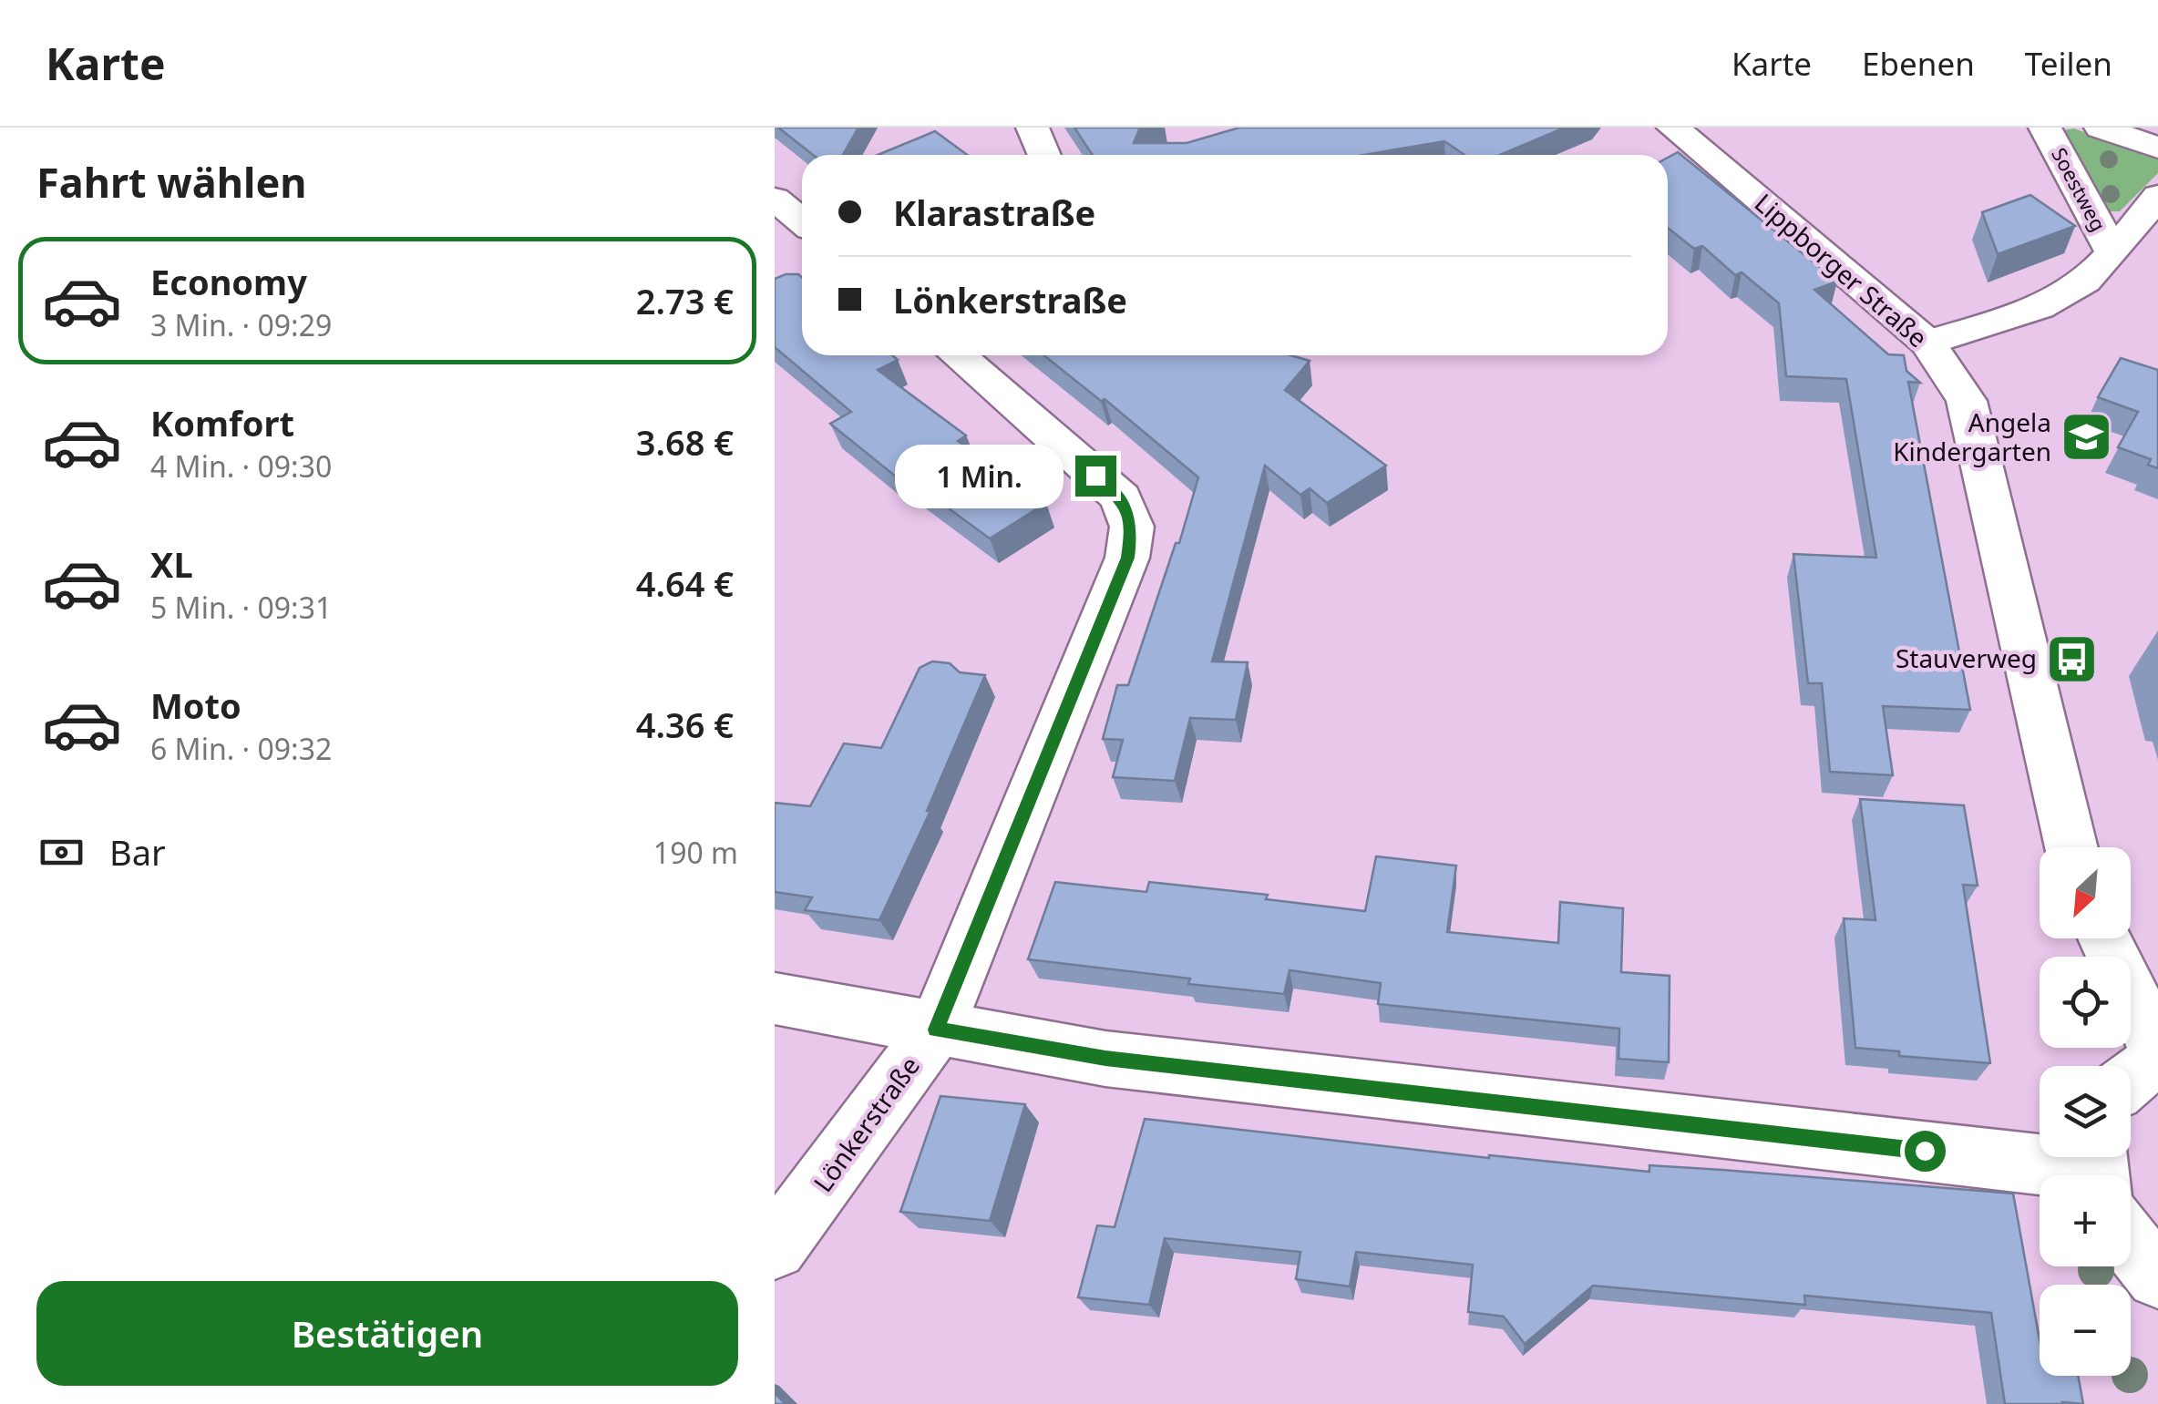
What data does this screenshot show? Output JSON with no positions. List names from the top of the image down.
{
  "streets": {
    "street": ["Soestweg", "Lippborger Straße", "Lönkerstraße"]
  },
  "places": {
    "school or university": ["Angela Kindergarten"],
    "bus stop": ["Stauverweg"]
  },
  "north": "bottom left",
  "page": {
    "header": "Karte",
    "nav": ["Karte", "Ebenen", "Teilen"],
    "heading": "Fahrt wählen",
    "banner": ["Klarastraße", "Lönkerstraße"],
    "list": [
      {
        "name": "Economy",
        "note": "3 Min. · 09:29",
        "value": "2.73 €"
      },
      {
        "name": "Komfort",
        "note": "4 Min. · 09:30",
        "value": "3.68 €"
      },
      {
        "name": "XL",
        "note": "5 Min. · 09:31",
        "value": "4.64 €"
      },
      {
        "name": "Moto",
        "note": "6 Min. · 09:32",
        "value": "4.36 €"
      }
    ],
    "bubble": "1 Min.",
    "pay": ["Bar", "190 m"],
    "map_buttons": ["+", "−"],
    "buttons": "Bestätigen"
  }
}
